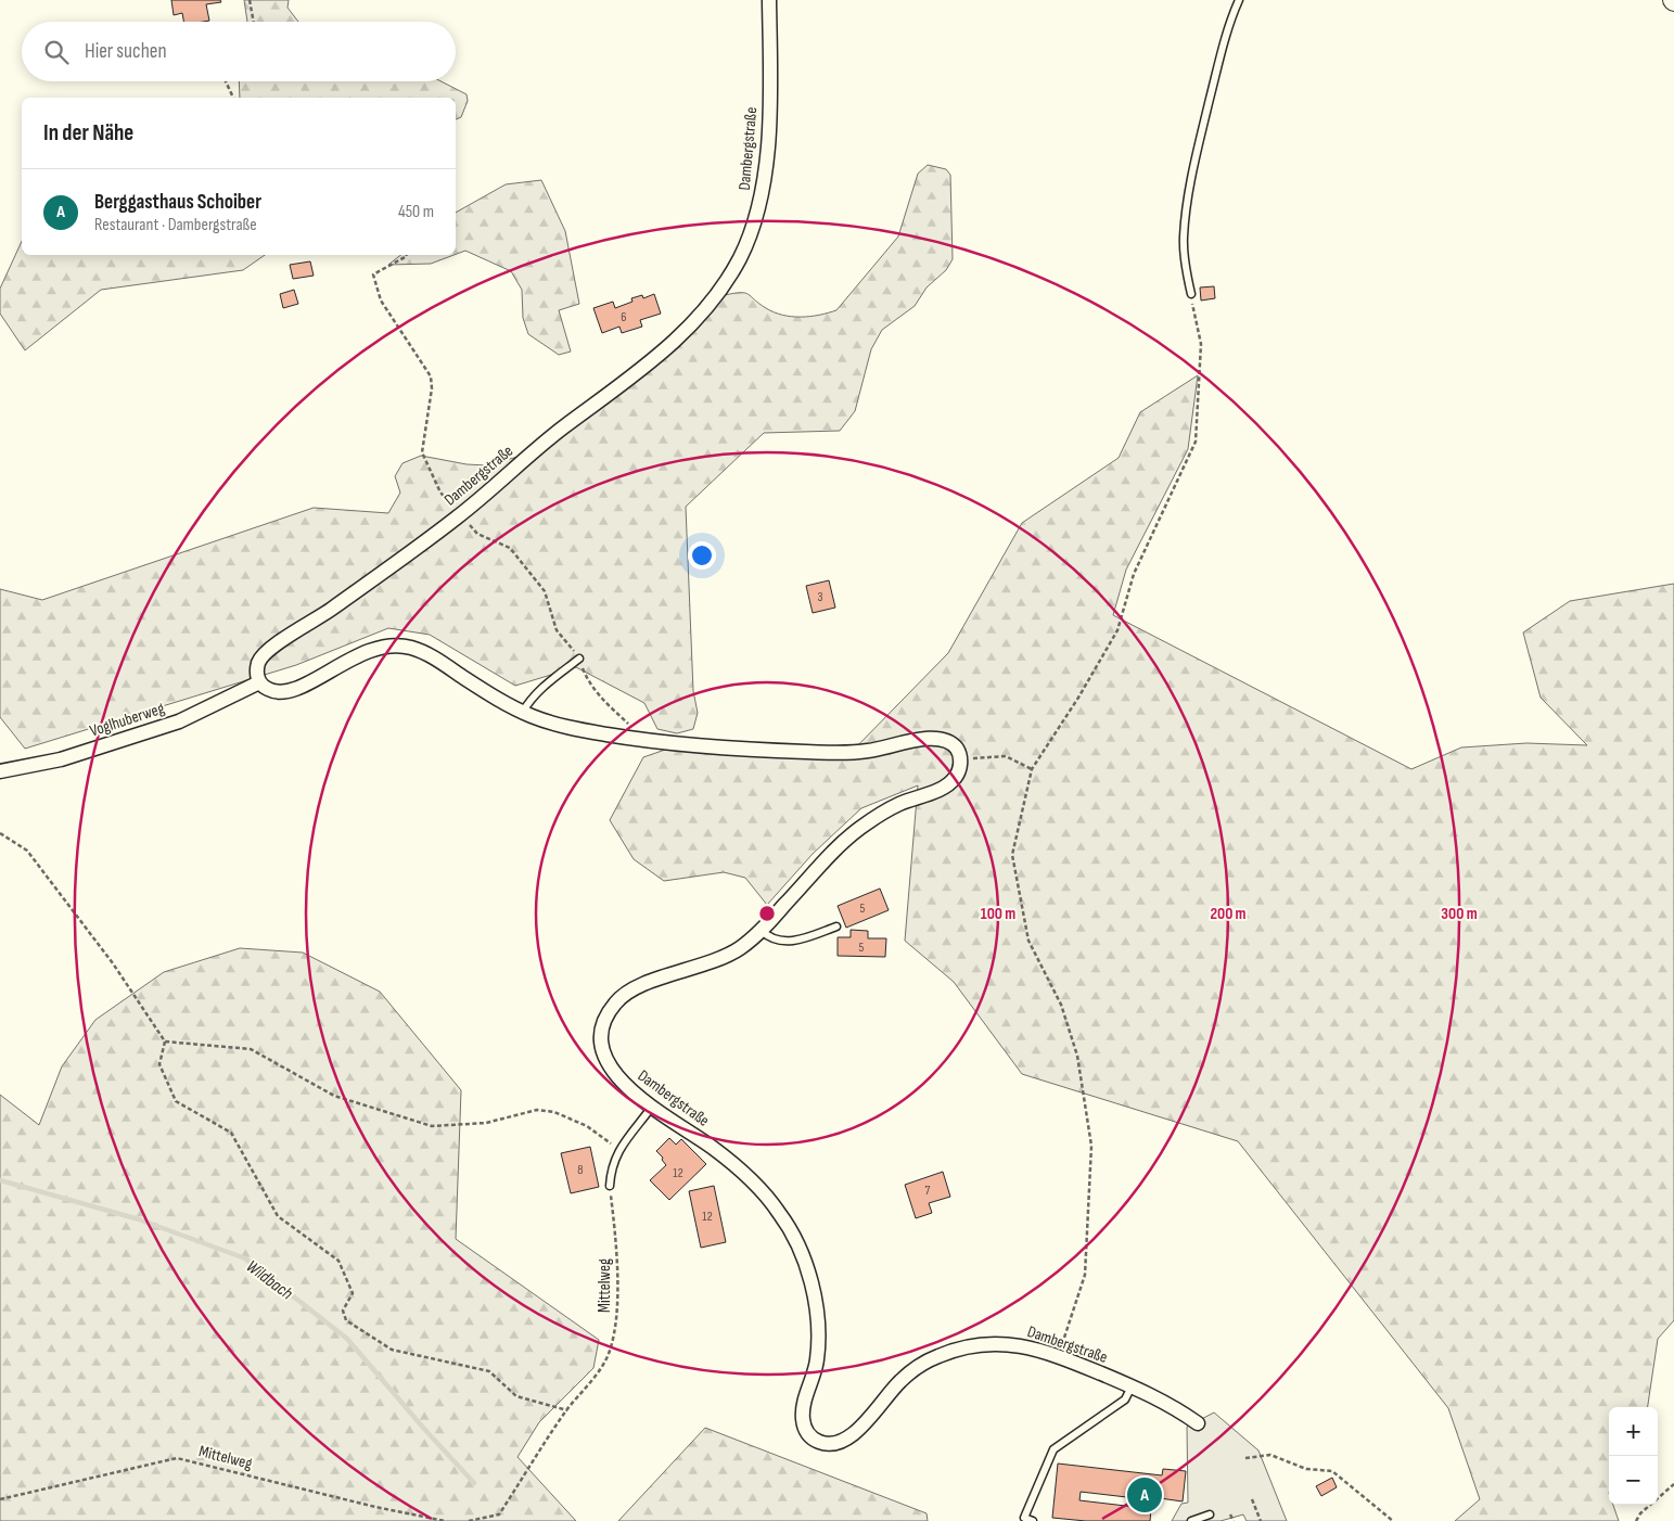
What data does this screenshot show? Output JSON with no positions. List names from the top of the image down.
{
  "streets": {
    "street": ["Dambergstraße", "Voglhuberweg"],
    "path": ["Mittelweg"]
  },
  "crossings": [
    ["Dambergstraße", "Voglhuberweg"]
  ],
  "water": ["Wildbach"],
  "house_numbers": [
    "6",
    "3",
    "5",
    "5",
    "8",
    "12",
    "7",
    "12"
  ],
  "page": {
    "search": "Hier suchen",
    "heading": "In der Nähe",
    "list": [
      {
        "mark": "A",
        "name": "Berggasthaus Schoiber",
        "note": "Restaurant · Dambergstraße",
        "value": "450 m"
      }
    ],
    "map_buttons": ["+", "−"],
    "pins": "A"
  },
  "rings": ["100 m", "200 m", "300 m"]
}
